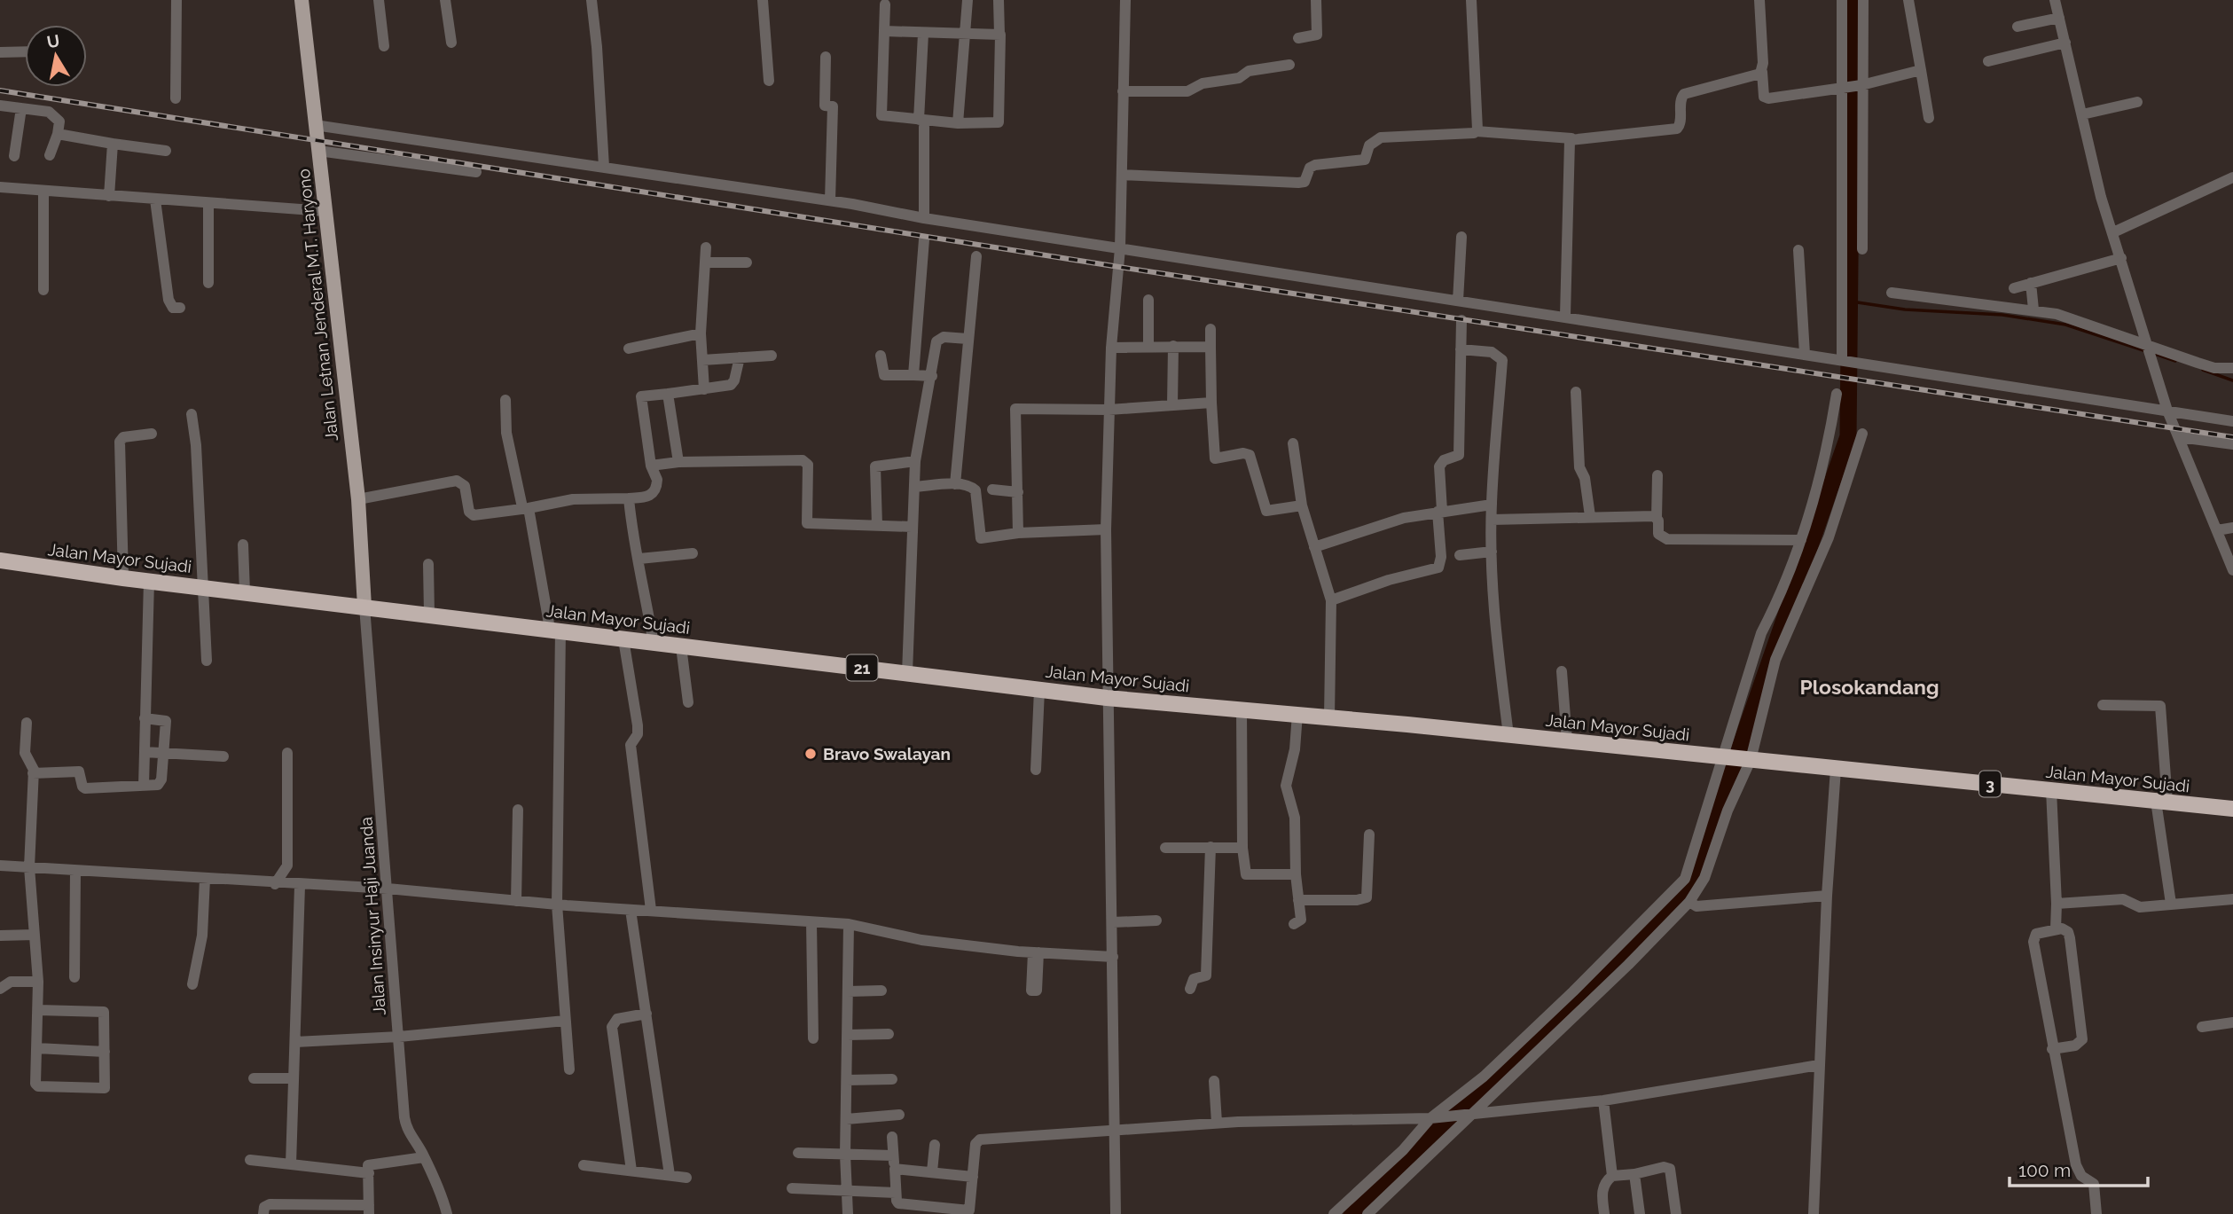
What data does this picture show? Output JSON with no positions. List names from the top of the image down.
{
  "streets": {
    "highway": ["Jalan Mayor Sujadi", "21", "3"],
    "main road": ["Jalan Letnan Jenderal M.T. Haryono"],
    "street": ["Jalan Insinyur Haji Juanda"]
  },
  "crossings": [
    ["Jalan Letnan Jenderal M.T. Haryono", "Jalan Mayor Sujadi"],
    ["Jalan Letnan Jenderal M.T. Haryono", "Jalan Insinyur Haji Juanda"],
    ["Jalan Mayor Sujadi", "Jalan Insinyur Haji Juanda"]
  ],
  "districts": ["Plosokandang"],
  "places": ["Bravo Swalayan"],
  "scale_bar": "100 m",
  "north": "top"
}
